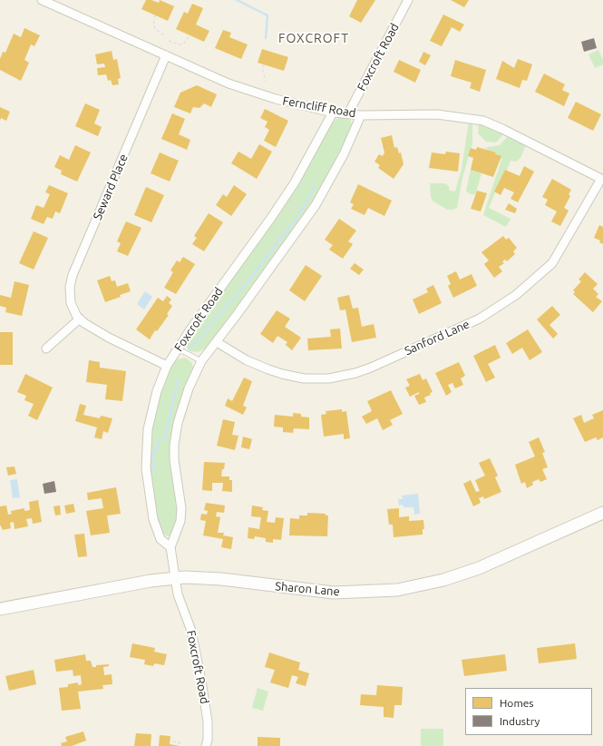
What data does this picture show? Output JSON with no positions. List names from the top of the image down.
{
  "streets": {
    "main road": ["Sharon Lane"],
    "street": [
      "Foxcroft Road",
      "Ferncliff Road",
      "Seward Place",
      "Sanford Lane"
    ]
  },
  "crossings": [
    ["Foxcroft Road", "Ferncliff Road"],
    ["Foxcroft Road", "Seward Place"],
    ["Foxcroft Road", "Sanford Lane"],
    ["Foxcroft Road", "Sharon Lane"],
    ["Ferncliff Road", "Seward Place"],
    ["Ferncliff Road", "Sanford Lane"]
  ],
  "districts": ["FOXCROFT"],
  "legend": ["Homes", "Industry"]
}
